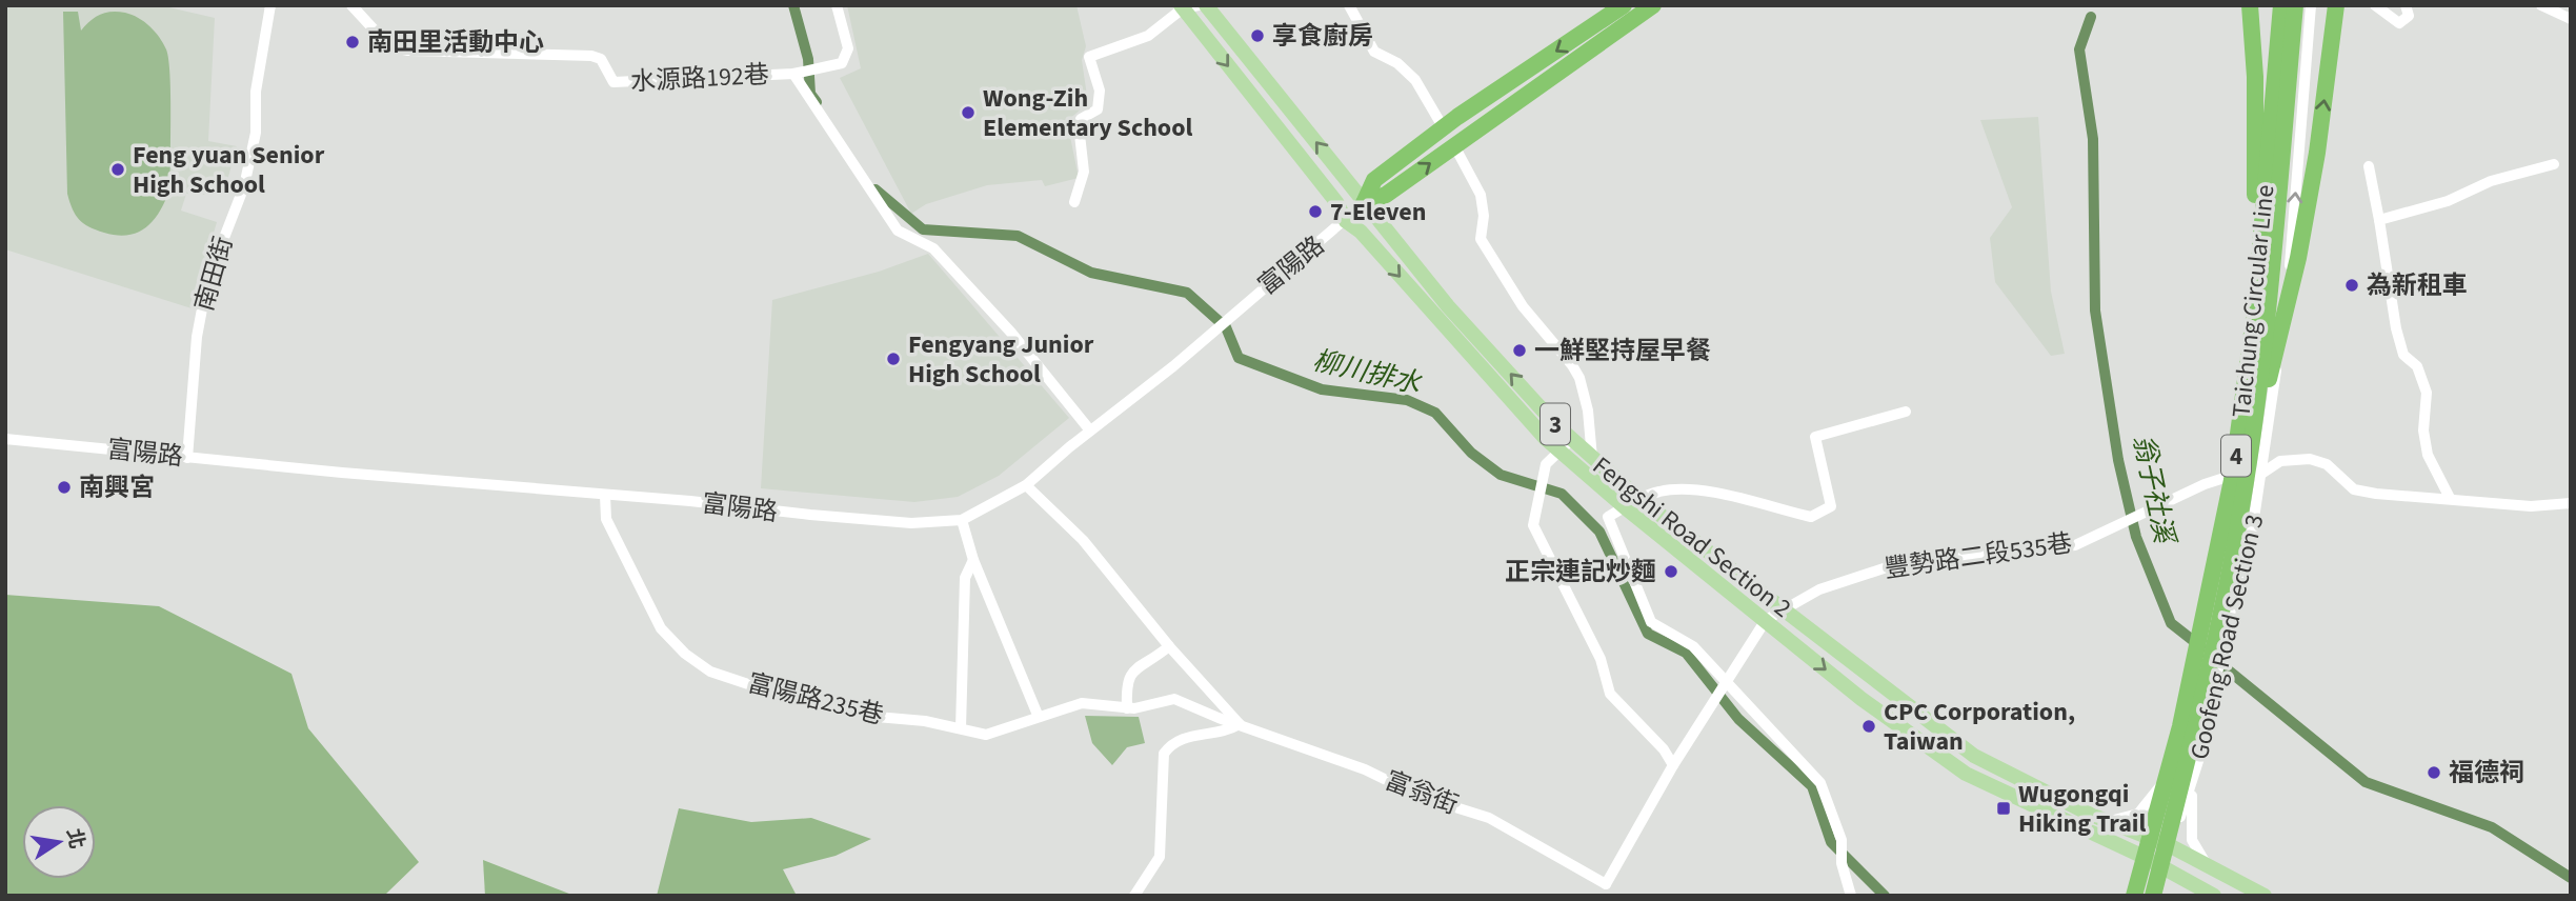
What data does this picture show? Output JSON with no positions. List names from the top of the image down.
{
  "streets": {
    "highway": ["Taichung Circular Line", "4"],
    "main road": ["3", "Fengshi Road Section 2"],
    "street": [
      "水源路192巷",
      "富陽路",
      "南田街",
      "豐勢路二段535巷",
      "Goofeng Road Section 3",
      "富陽路235巷",
      "富翁街"
    ]
  },
  "crossings": [
    ["富陽路", "南田街"],
    ["富陽路", "Fengshi Road Section 2"],
    ["富陽路", "富陽路235巷"],
    ["富陽路", "富翁街"],
    ["Taichung Circular Line", "Goofeng Road Section 3"],
    ["Fengshi Road Section 2", "豐勢路二段535巷"],
    ["Fengshi Road Section 2", "Goofeng Road Section 3"],
    ["Fengshi Road Section 2", "富翁街"],
    ["豐勢路二段535巷", "Goofeng Road Section 3"],
    ["豐勢路二段535巷", "富翁街"],
    ["富陽路235巷", "富翁街"]
  ],
  "water": ["柳川排水", "翁子社溪"],
  "places": {
    "other": [
      "享食廚房",
      "南田里活動中心",
      "Wong-Zih Elementary School",
      "Feng yuan Senior High School",
      "7-Eleven",
      "為新租車",
      "一鮮堅持屋早餐",
      "Fengyang Junior High School",
      "南興宮",
      "正宗連記炒麵",
      "CPC Corporation, Taiwan",
      "福德祠"
    ],
    "transit": ["Wugongqi Hiking Trail"]
  },
  "north": "right"
}
